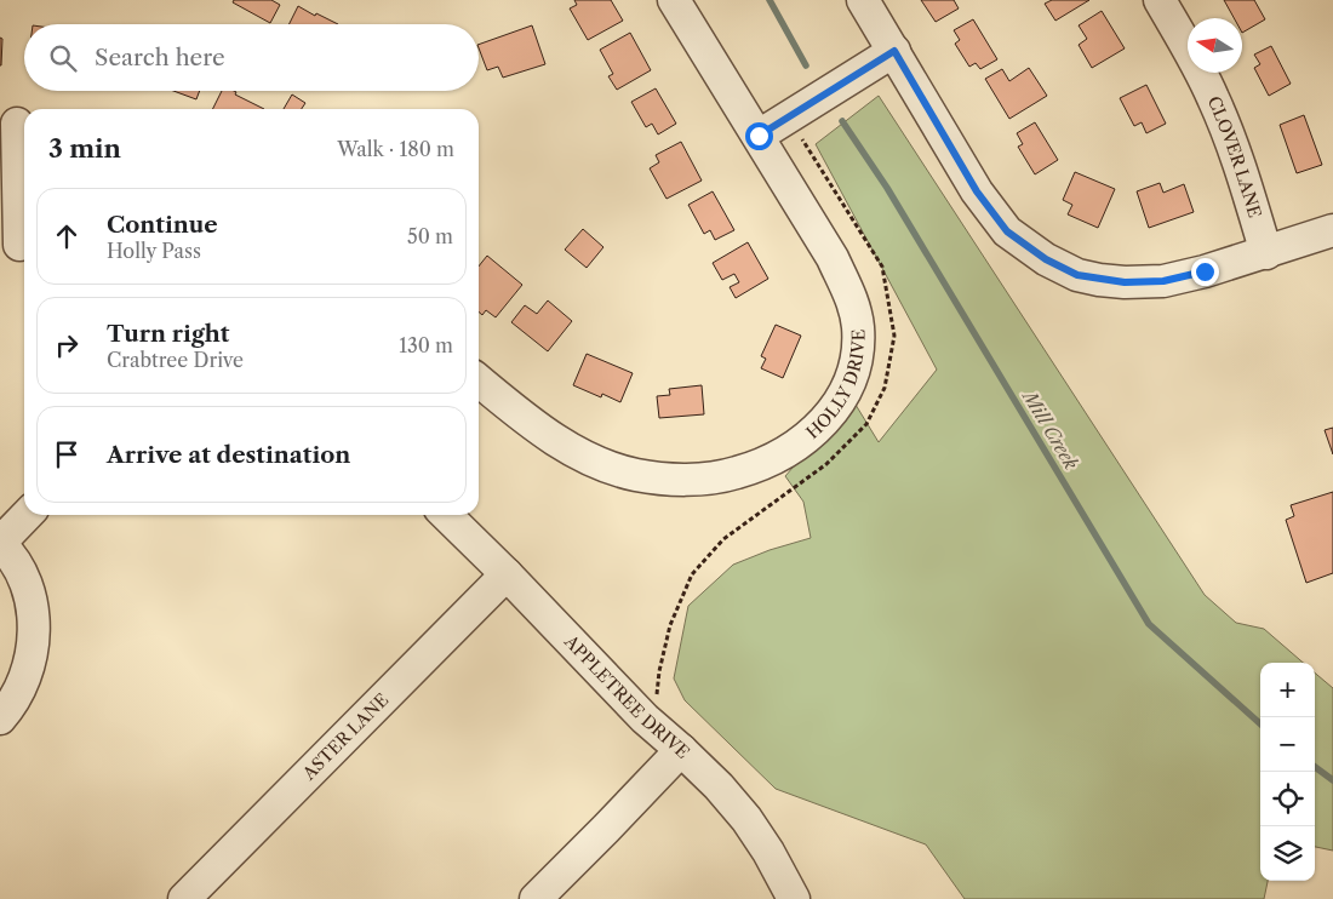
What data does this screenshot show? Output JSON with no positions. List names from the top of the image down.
{
  "streets": {
    "street": [
      "CLOVER LANE",
      "HOLLY DRIVE",
      "APPLETREE DRIVE",
      "ASTER LANE"
    ]
  },
  "crossings": [
    ["APPLETREE DRIVE", "ASTER LANE"]
  ],
  "water": ["Mill Creek"],
  "north": "left",
  "page": {
    "search": "Search here",
    "heading": ["3 min", "Walk · 180 m"],
    "list": [
      ["Continue", "Holly Pass", "50 m"],
      ["Turn right", "Crabtree Drive", "130 m"],
      "Arrive at destination"
    ],
    "map_buttons": ["+", "−"]
  }
}
